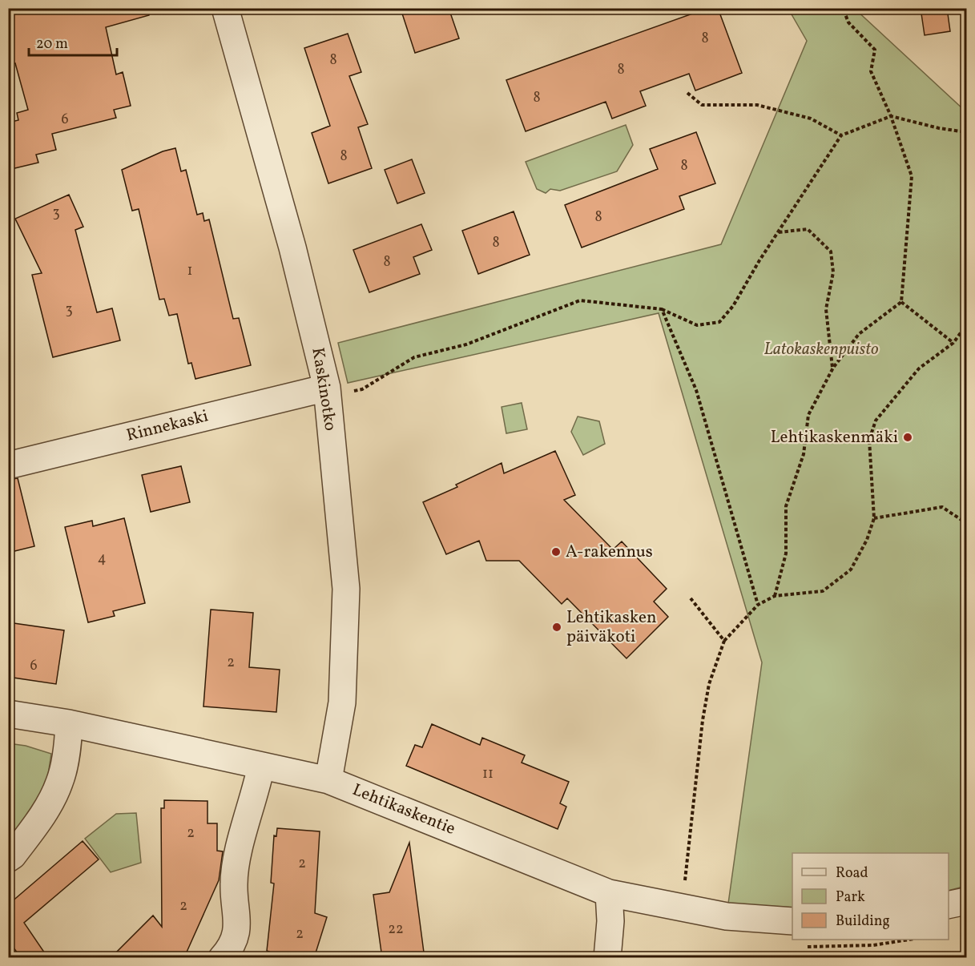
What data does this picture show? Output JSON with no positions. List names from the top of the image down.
{
  "streets": {
    "street": ["Kaskinotko", "Rinnekaski", "Lehtikaskentie"]
  },
  "crossings": [
    ["Kaskinotko", "Rinnekaski"],
    ["Kaskinotko", "Lehtikaskentie"]
  ],
  "parks": ["Latokaskenpuisto"],
  "places": ["Lehtikaskenmäki", "A-rakennus", "Lehtikasken päiväkoti"],
  "house_numbers": [
    "8",
    "8",
    "8",
    "8",
    "6",
    "8",
    "8",
    "3",
    "8",
    "8",
    "8",
    "1",
    "3",
    "4",
    "2",
    "6",
    "11",
    "2",
    "2",
    "2",
    "22",
    "2"
  ],
  "legend": ["Road", "Park", "Building"],
  "scale_bar": "20 m"
}
